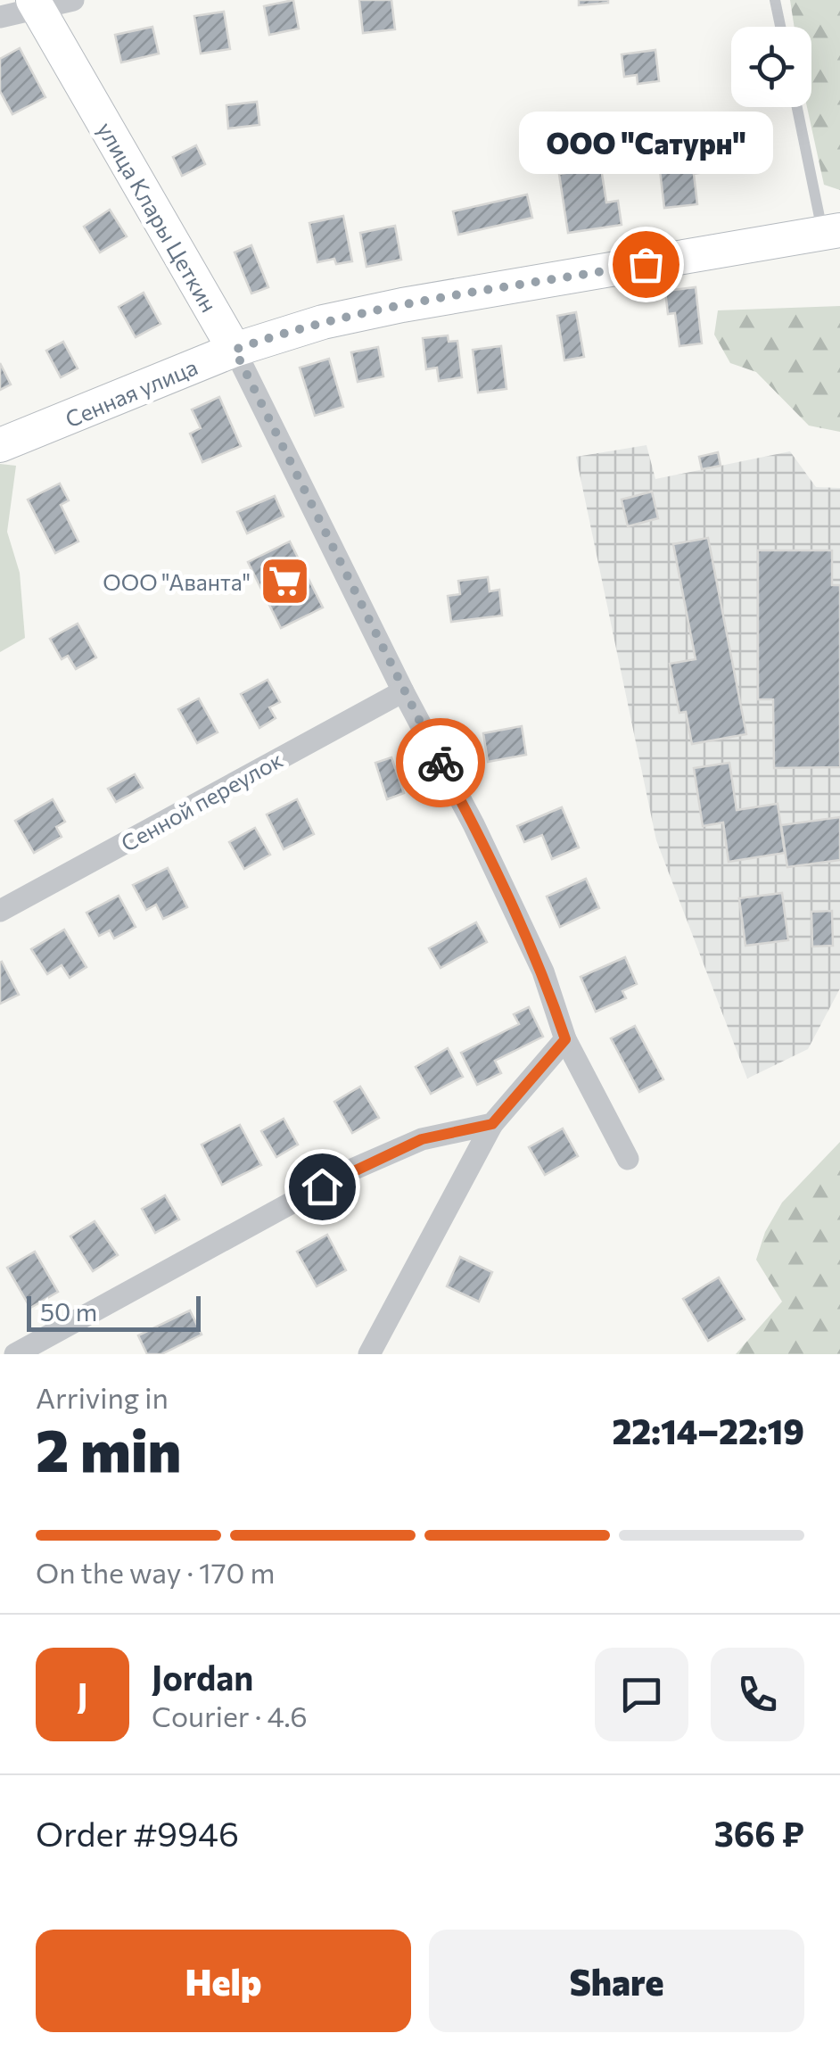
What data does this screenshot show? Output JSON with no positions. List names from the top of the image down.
{
  "streets": {
    "street": ["улица Клары Цеткин", "Сенная улица", "Сенной переулок"]
  },
  "crossings": [
    ["улица Клары Цеткин", "Сенная улица"],
    ["улица Клары Цеткин", "Сенной переулок"]
  ],
  "places": {
    "other": ["ООО \"Сатурн\""],
    "supermarket": ["ООО \"Аванта\""]
  },
  "scale_bar": "50 m",
  "page": {
    "bubble": "ООО \"Сатурн\"",
    "scale": "50 m",
    "heading": ["2 min", "Arriving in", "22:14–22:19"],
    "panel": [
      "Jordan",
      "Courier · 4.6",
      "Order #9946",
      "366 ₽"
    ],
    "bar": "On the way · 170 m",
    "round": "J",
    "buttons": ["Help", "Share"]
  }
}
